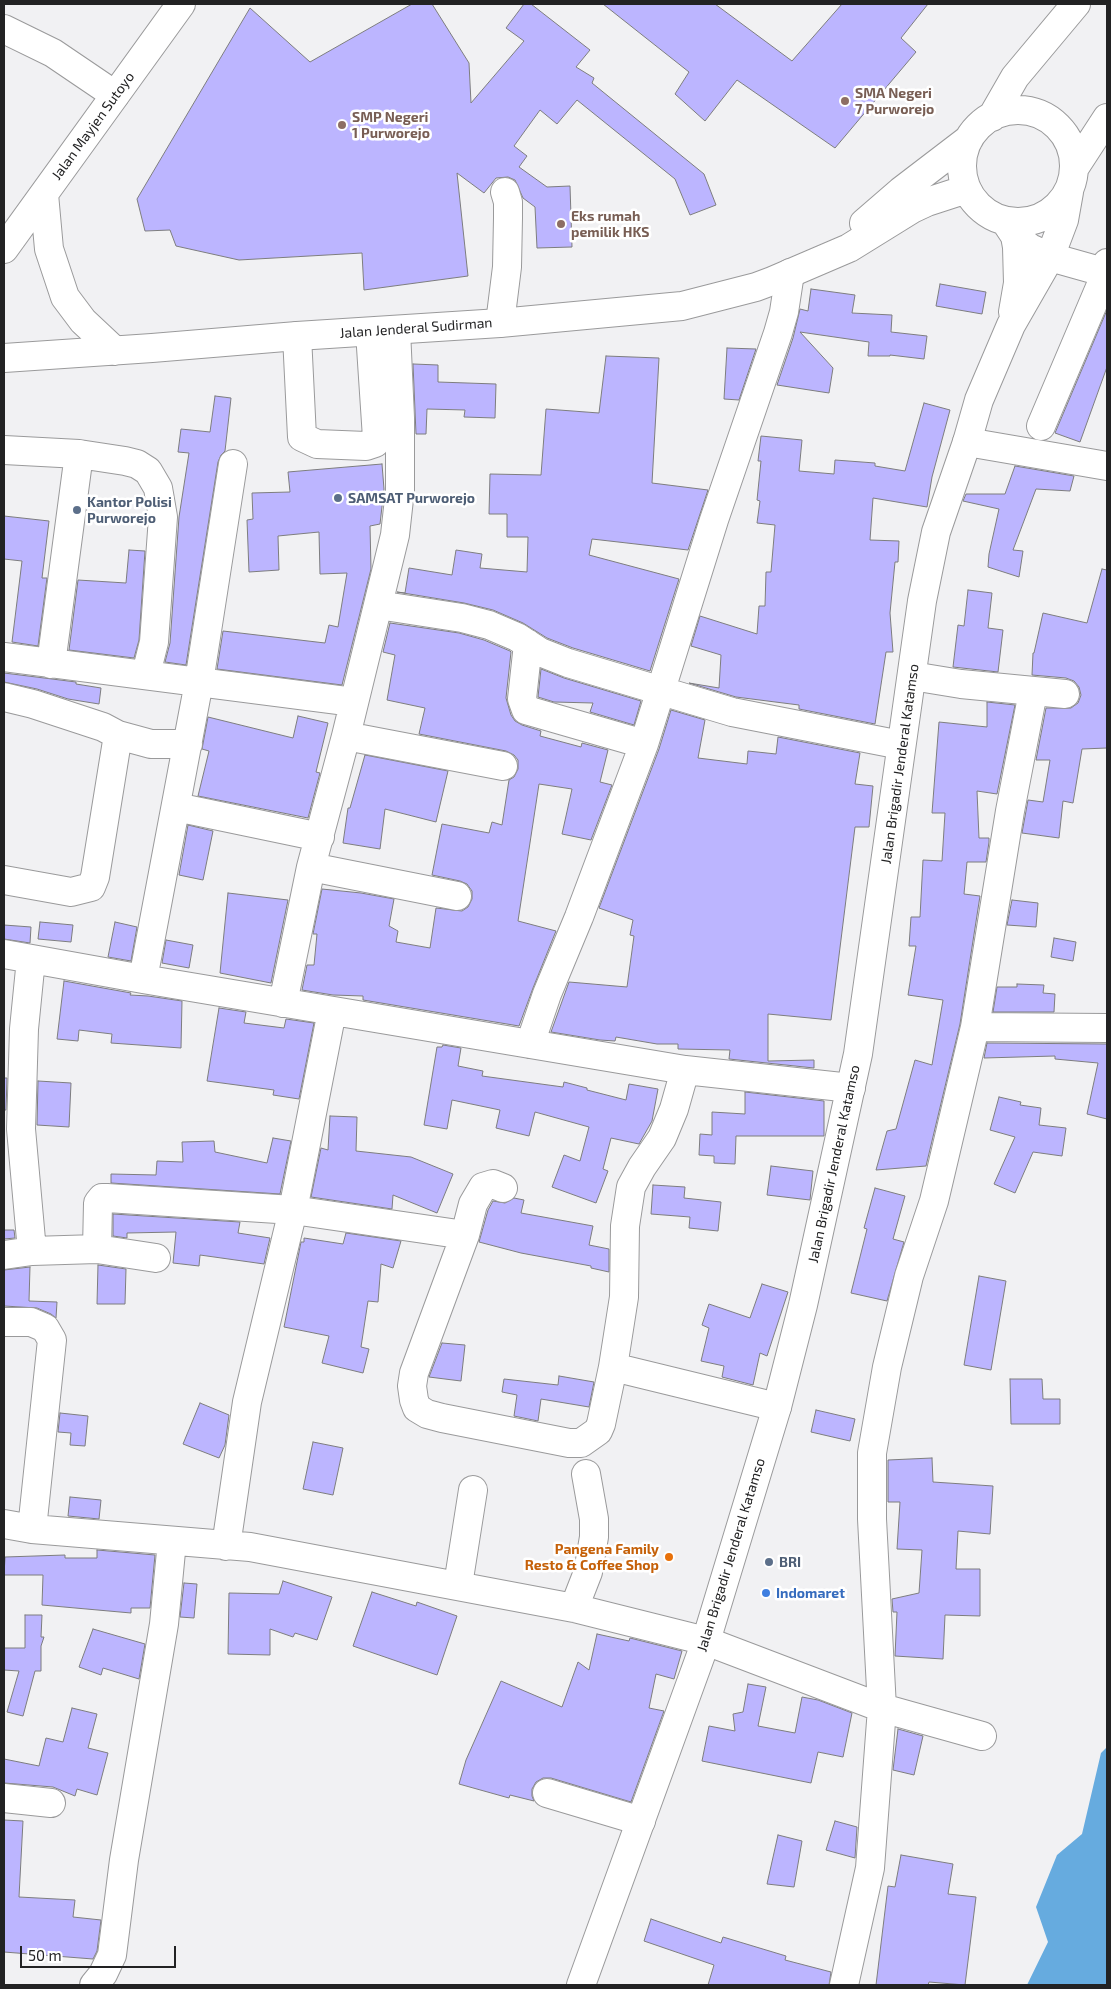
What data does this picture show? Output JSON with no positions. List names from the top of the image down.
{
  "streets": {
    "street": ["Jalan Mayjen Sutoyo", "Jalan Jenderal Sudirman", "Jalan Brigadir Jenderal Katamso"]
  },
  "places": [
    "SMA Negeri 7 Purworejo",
    "SMP Negeri 1 Purworejo",
    "Eks rumah pemilik HKS",
    "SAMSAT Purworejo",
    "Kantor Polisi Purworejo",
    "Pangena Family Resto & Coffee Shop",
    "BRI",
    "Indomaret"
  ],
  "scale_bar": "50 m"
}
